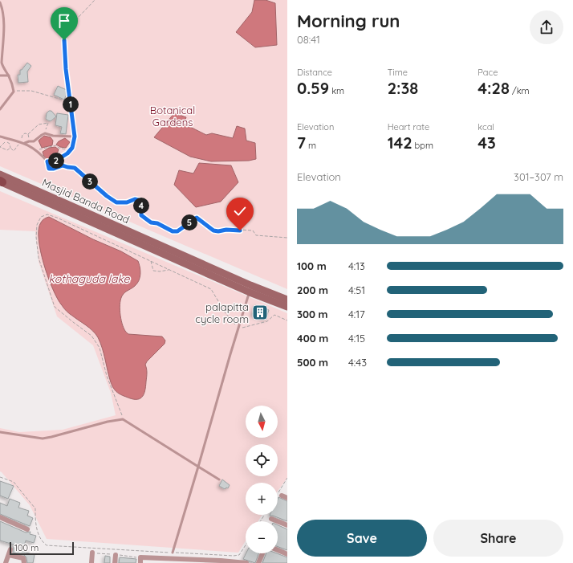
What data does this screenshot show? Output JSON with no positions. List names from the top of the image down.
{
  "streets": {
    "main road": ["Masjid Banda Road"]
  },
  "water": ["kothaguda lake"],
  "parks": ["Botanical Gardens"],
  "places": {
    "building": ["palapitta cycle room"]
  },
  "scale_bar": "100 m",
  "north": "bottom",
  "page": {
    "heading": ["Morning run", "08:41"],
    "stats": [
      ["Distance", "0.59 km"],
      ["Time", "2:38"],
      ["Pace", "4:28 /km"],
      ["Elevation", "7 m"],
      ["Heart rate", "142 bpm"],
      ["kcal", "43"]
    ],
    "pins": [
      "1",
      "2",
      "3",
      "4",
      "5"
    ],
    "chart": ["Elevation", "301–307 m"],
    "list": [
      {
        "name": "100 m",
        "note": "4:13"
      },
      {
        "name": "200 m",
        "note": "4:51"
      },
      {
        "name": "300 m",
        "note": "4:17"
      },
      {
        "name": "400 m",
        "note": "4:15"
      },
      {
        "name": "500 m",
        "note": "4:43"
      }
    ],
    "map_buttons": ["+", "−"],
    "buttons": ["Save", "Share"],
    "scale": "100 m"
  }
}
